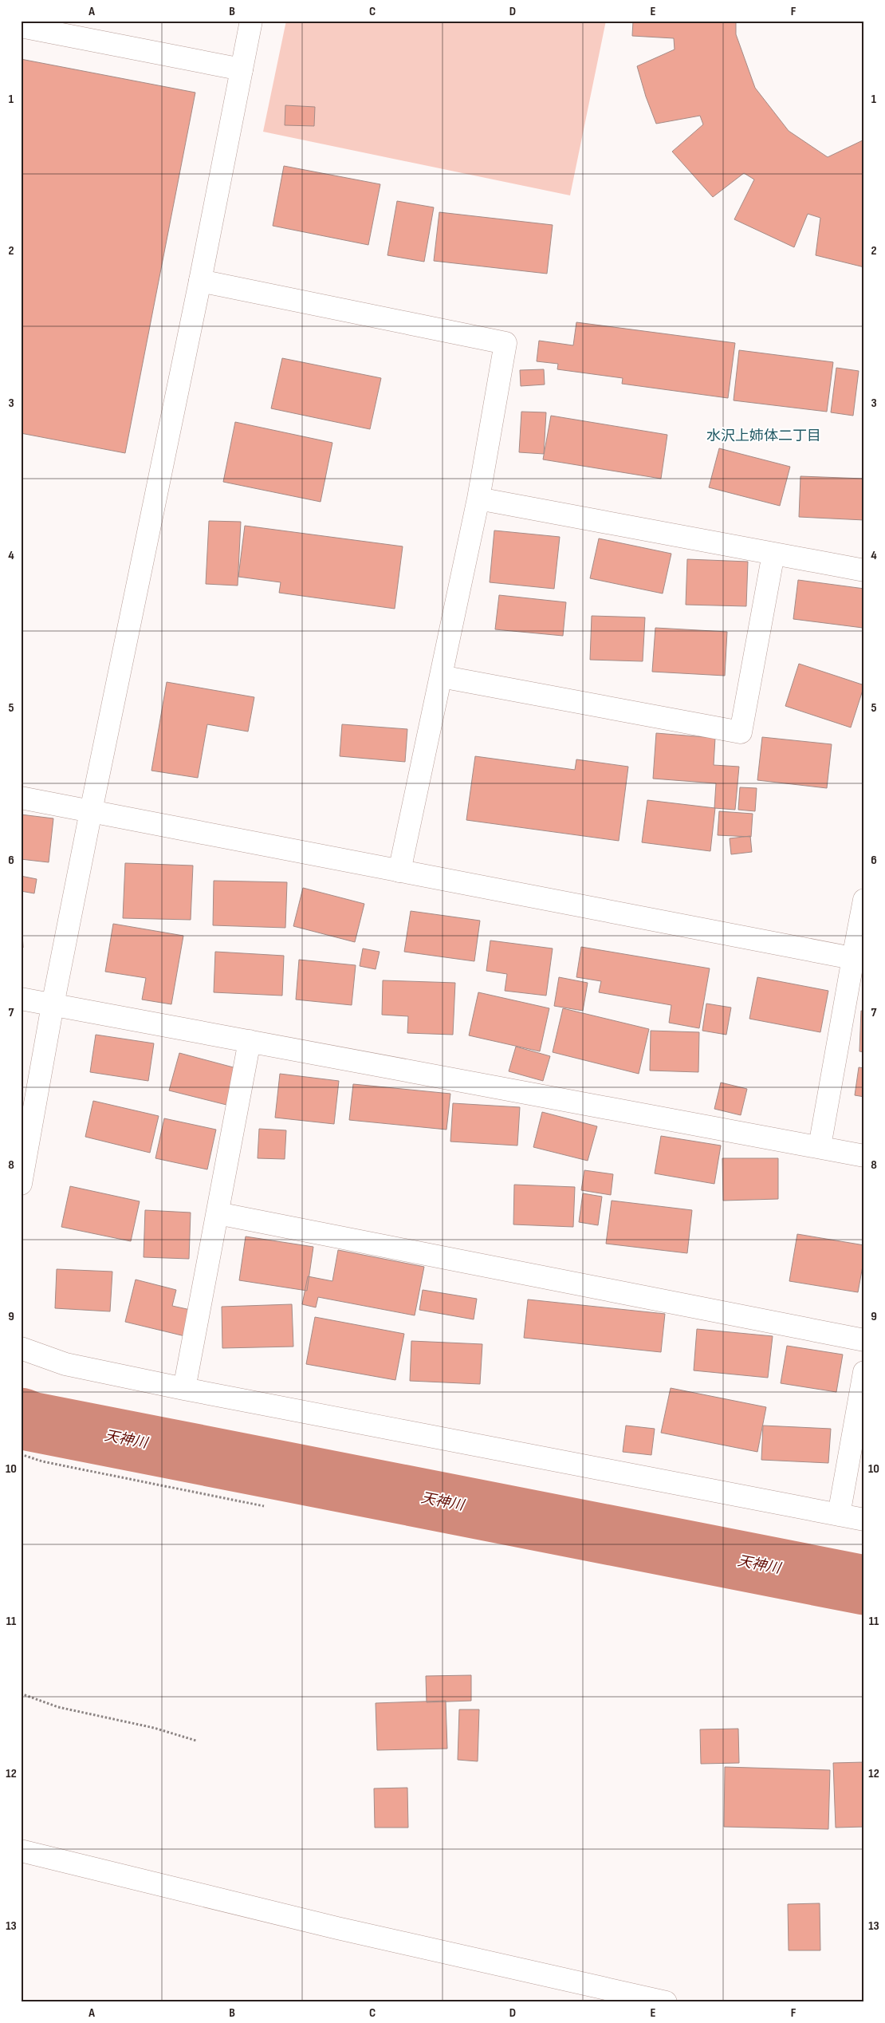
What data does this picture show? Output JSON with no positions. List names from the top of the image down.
{
  "districts": ["水沢上姉体二丁目"],
  "water": ["天神川"],
  "grid": {
    "columns": [
      "A",
      "B",
      "C",
      "D",
      "E",
      "F"
    ],
    "rows": [
      "1",
      "2",
      "3",
      "4",
      "5",
      "6",
      "7",
      "8",
      "9",
      "10",
      "11",
      "12",
      "13"
    ]
  }
}
